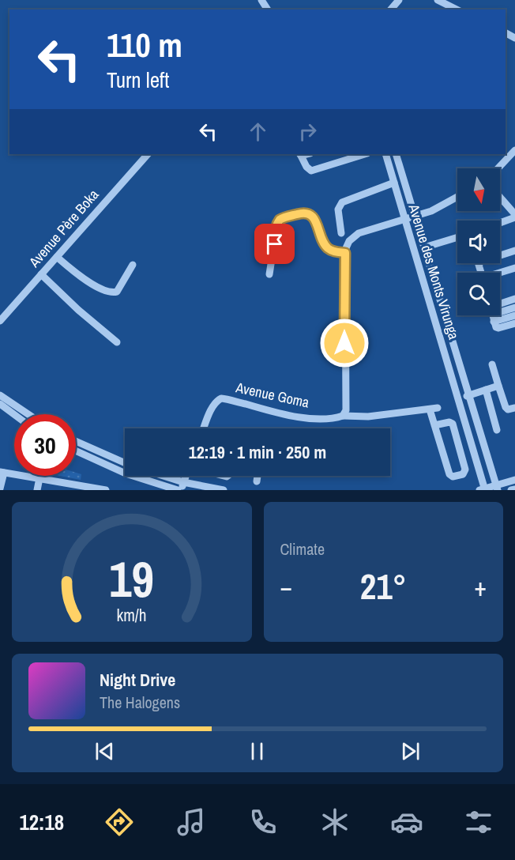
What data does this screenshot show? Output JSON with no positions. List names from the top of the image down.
{
  "streets": {
    "street": ["Avenue Père Boka", "Avenue des Monts Virunga", "Avenue Goma"]
  },
  "north": "bottom",
  "page": {
    "turn": ["110 m", "Turn left"],
    "limit": "30",
    "trip": "12:19 · 1 min · 250 m",
    "tile": "Climate",
    "heat": ["−", "21°", "+"],
    "song": ["Night Drive", "The Halogens"],
    "tabs": "12:18",
    "gauge": ["19", "km/h"]
  }
}
